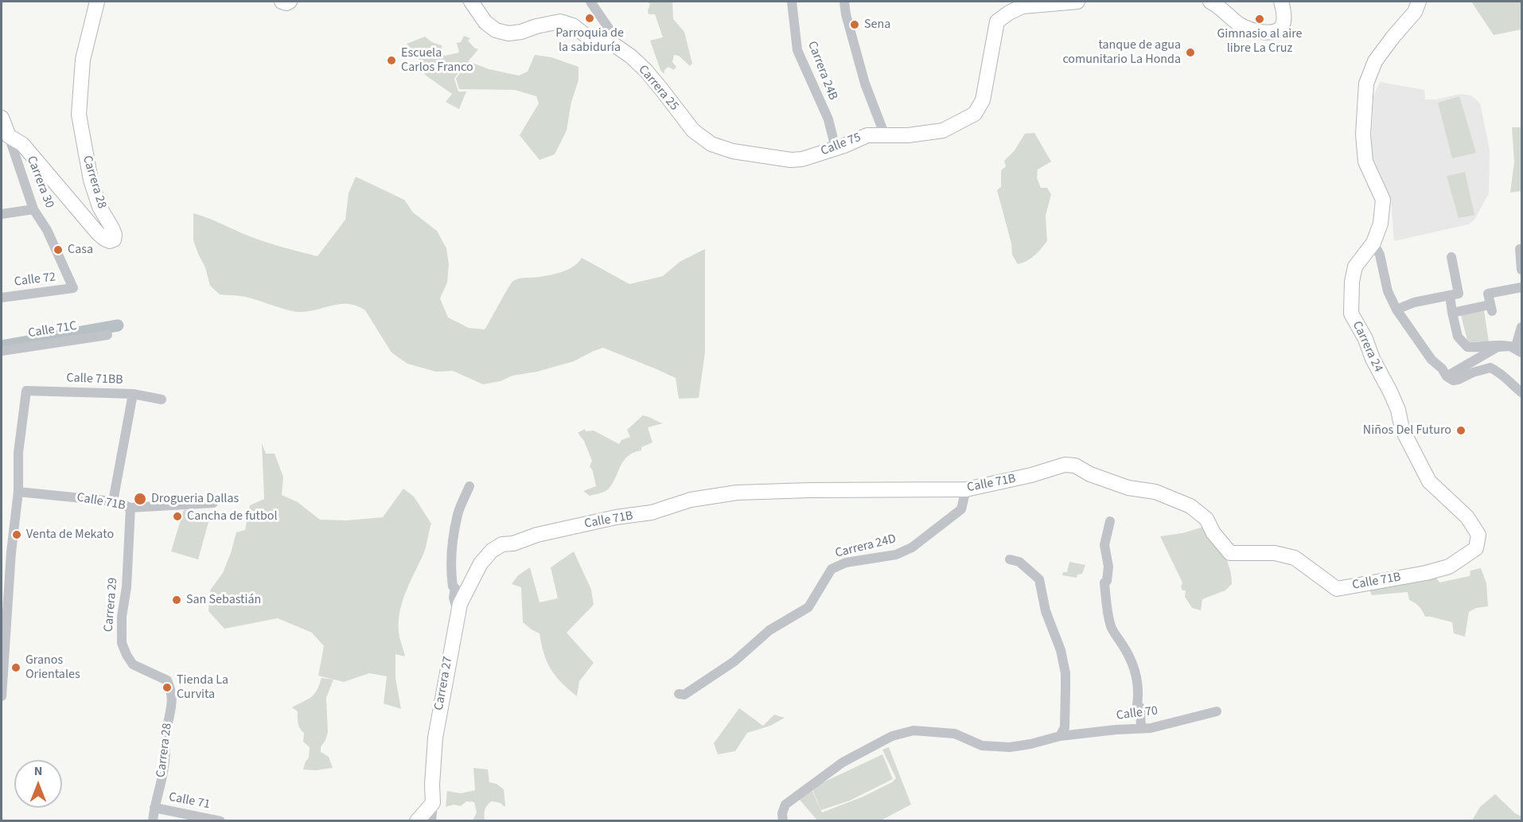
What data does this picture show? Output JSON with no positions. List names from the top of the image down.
{
  "streets": {
    "street": [
      "Carrera 24B",
      "Carrera 25",
      "Calle 75",
      "Carrera 30",
      "Carrera 28",
      "Calle 72",
      "Calle 71C",
      "Carrera 24",
      "Calle 71BB",
      "Calle 71B",
      "Carrera 24D",
      "Carrera 29",
      "Carrera 27",
      "Calle 70",
      "Calle 71"
    ]
  },
  "crossings": [
    ["Carrera 24B", "Calle 75"],
    ["Carrera 25", "Calle 75"],
    ["Carrera 30", "Carrera 28"],
    ["Carrera 30", "Calle 72"],
    ["Carrera 28", "Carrera 29"],
    ["Carrera 28", "Calle 71"],
    ["Carrera 24", "Calle 71B"],
    ["Calle 71BB", "Calle 71B"],
    ["Calle 71B", "Carrera 24D"],
    ["Calle 71B", "Carrera 29"],
    ["Calle 71B", "Carrera 27"]
  ],
  "places": [
    "Parroquia de la sabiduría",
    "Gimnasio al aire libre La Cruz",
    "Sena",
    "tanque de agua comunitario La Honda",
    "Escuela Carlos Franco",
    "Casa",
    "Niños Del Futuro",
    "Drogueria Dallas",
    "Cancha de futbol",
    "Venta de Mekato",
    "San Sebastián",
    "Granos Orientales",
    "Tienda La Curvita"
  ],
  "north": "top"
}
